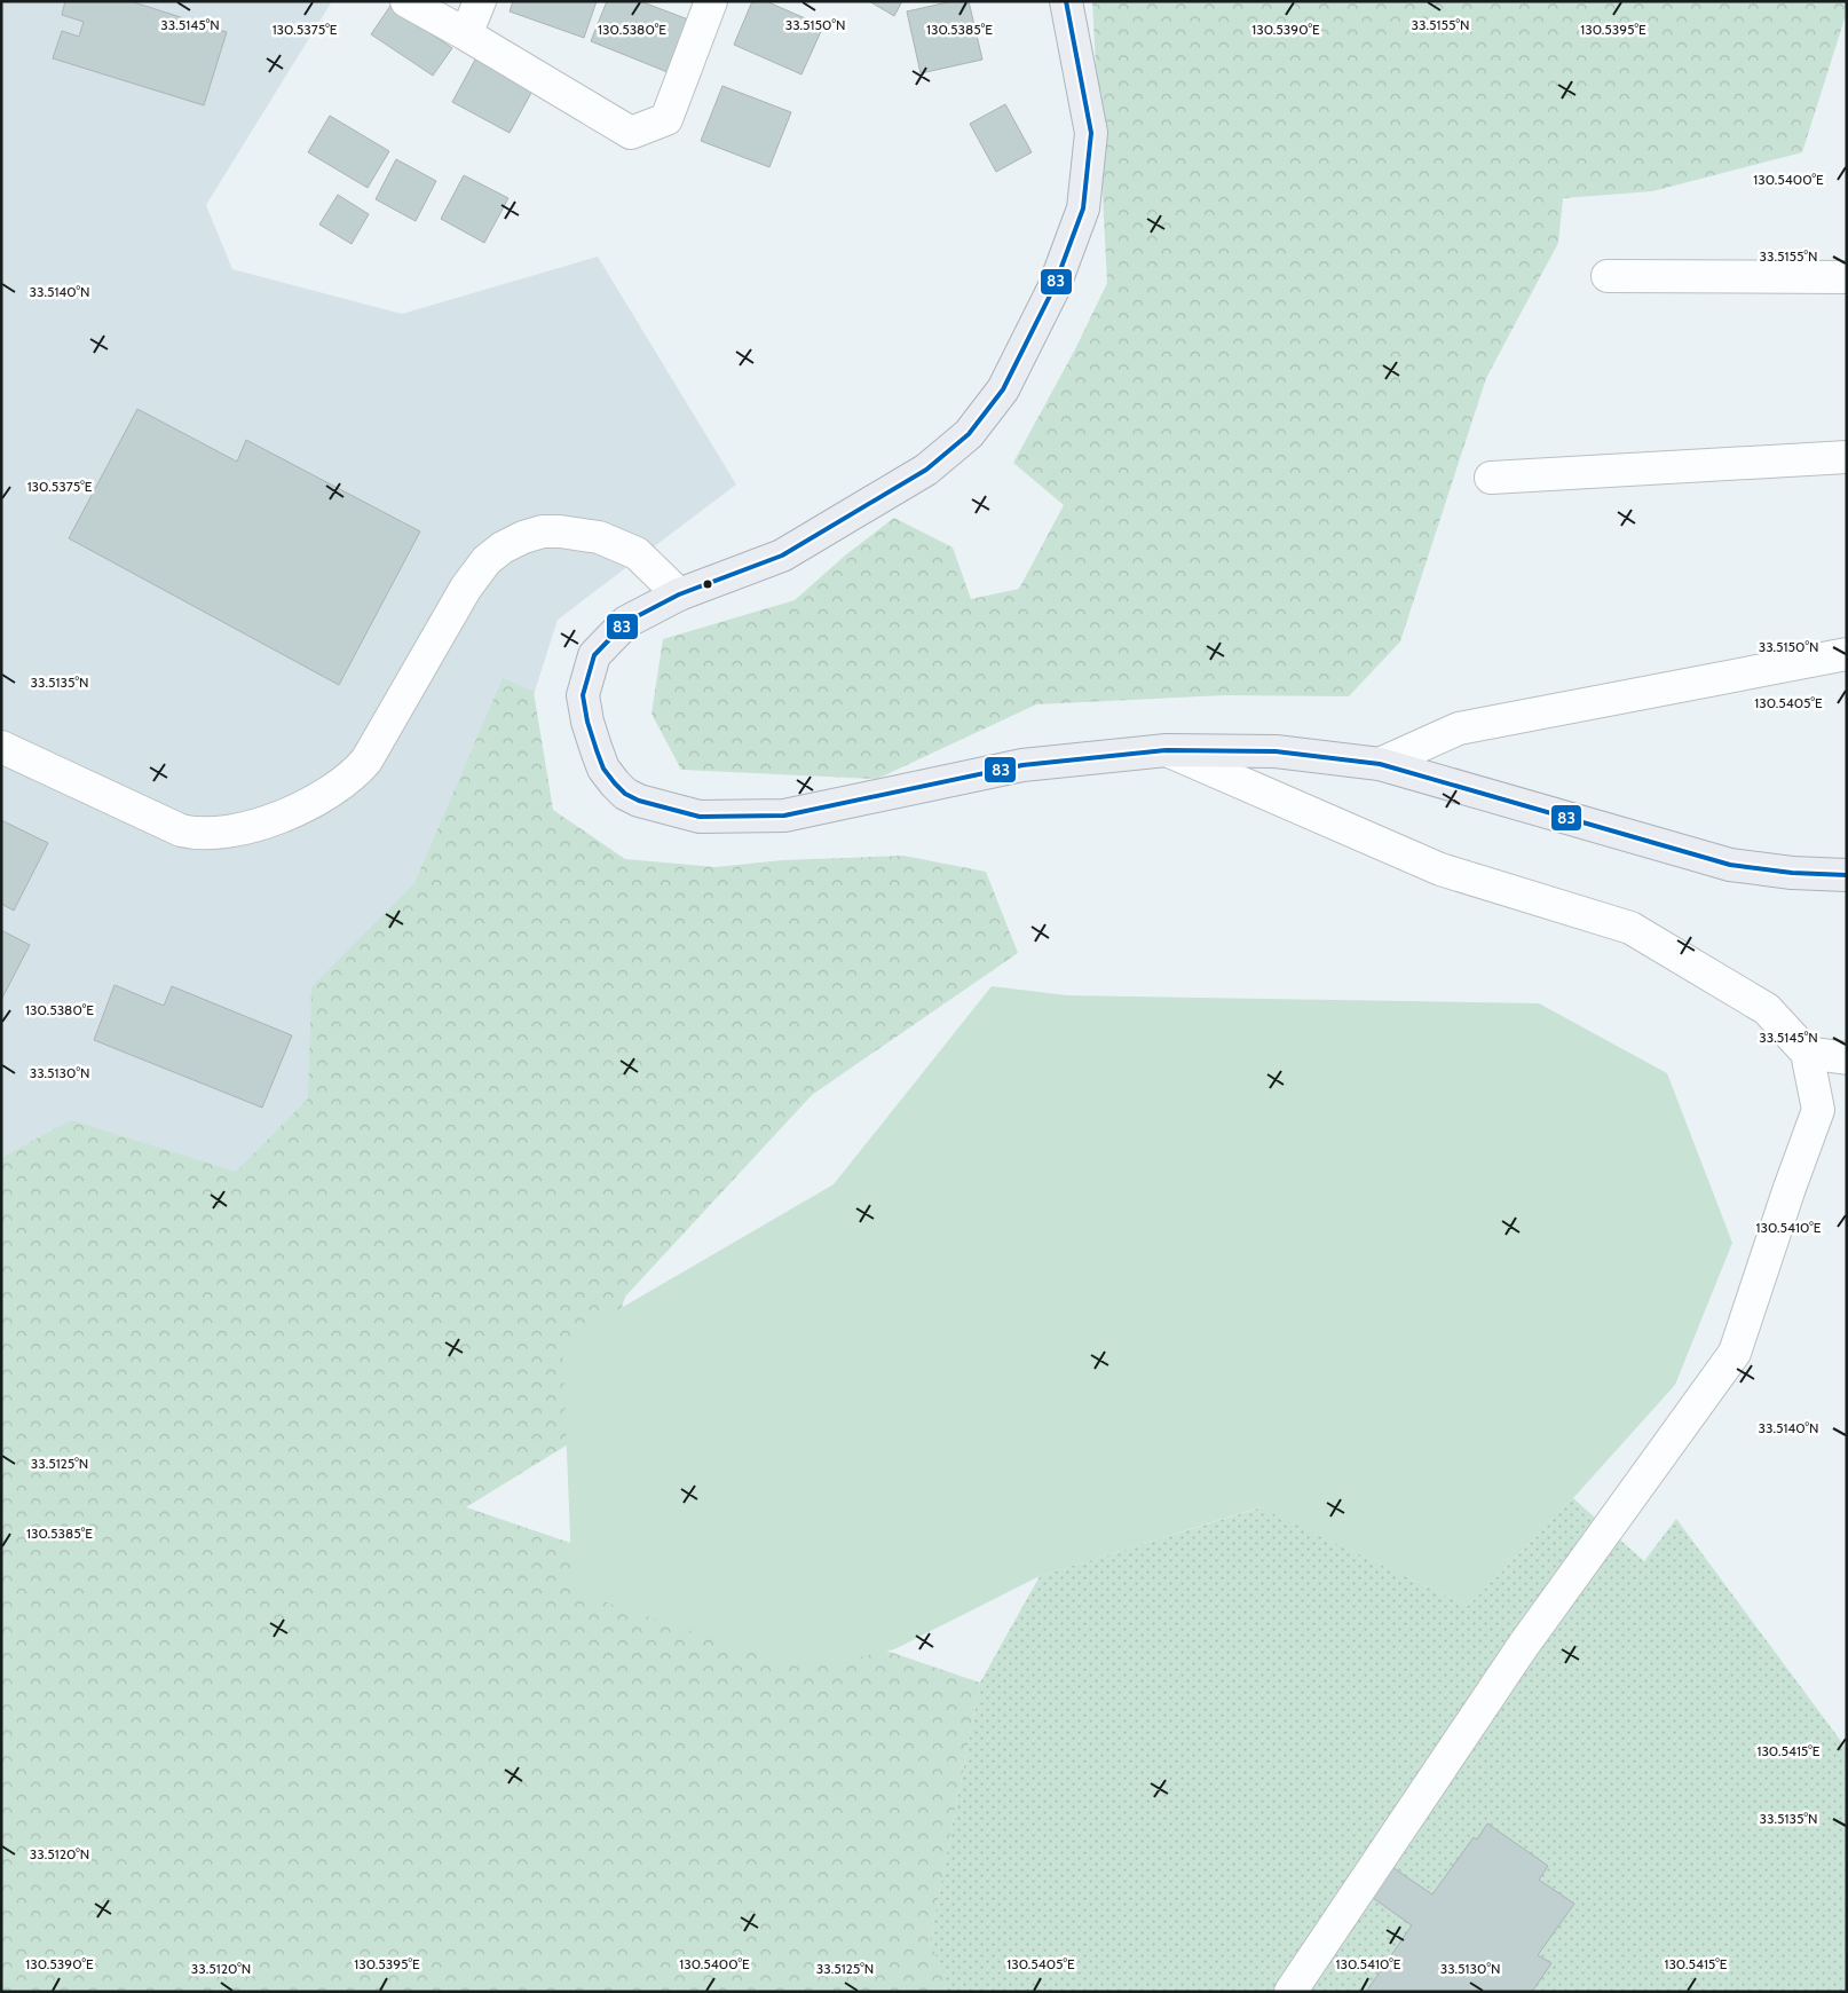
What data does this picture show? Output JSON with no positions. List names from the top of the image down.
{
  "lines": ["transit line 83"],
  "coordinates": [
    "33.5145°N",
    "33.5155°N",
    "33.5150°N",
    "130.5375°E",
    "130.5380°E",
    "130.5385°E",
    "130.5390°E",
    "130.5395°E",
    "130.5400°E",
    "33.5140°N",
    "33.5135°N",
    "130.5405°E",
    "33.5130°N",
    "130.5410°E",
    "33.5125°N",
    "130.5415°E",
    "33.5120°N"
  ]
}
